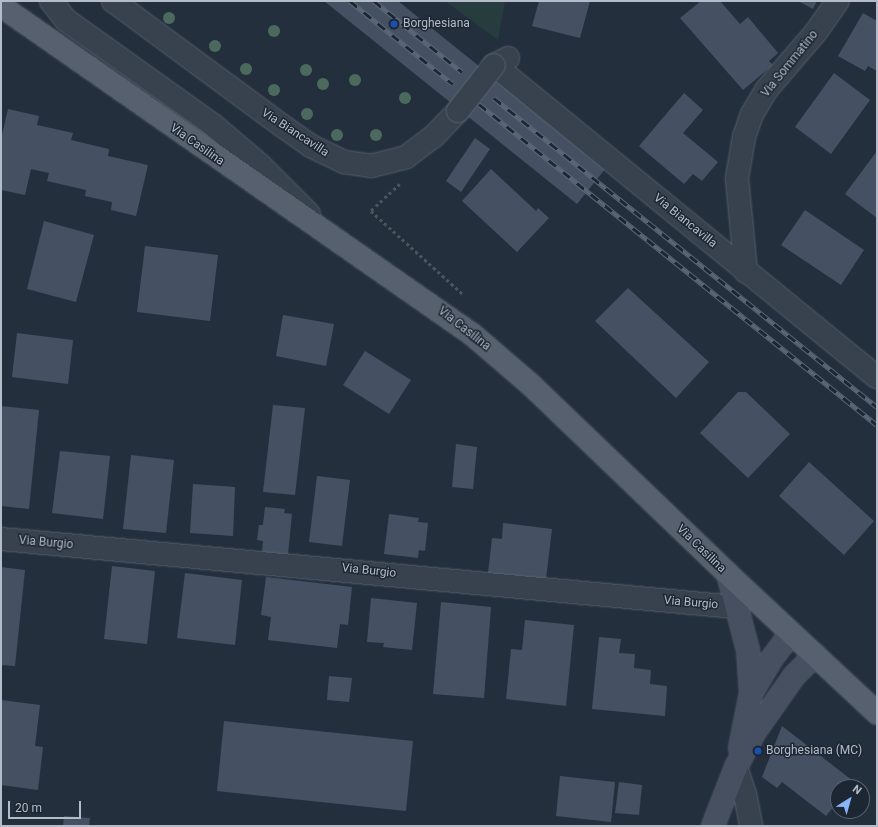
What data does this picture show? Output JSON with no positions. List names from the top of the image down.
{
  "streets": {
    "main road": ["Via Casilina"],
    "street": ["Via Sommatino", "Via Biancavilla", "Via Burgio"]
  },
  "crossings": [
    ["Via Sommatino", "Via Biancavilla"]
  ],
  "places": ["Borghesiana", "Borghesiana (MC)"],
  "scale_bar": "20 m",
  "north": "top right"
}
